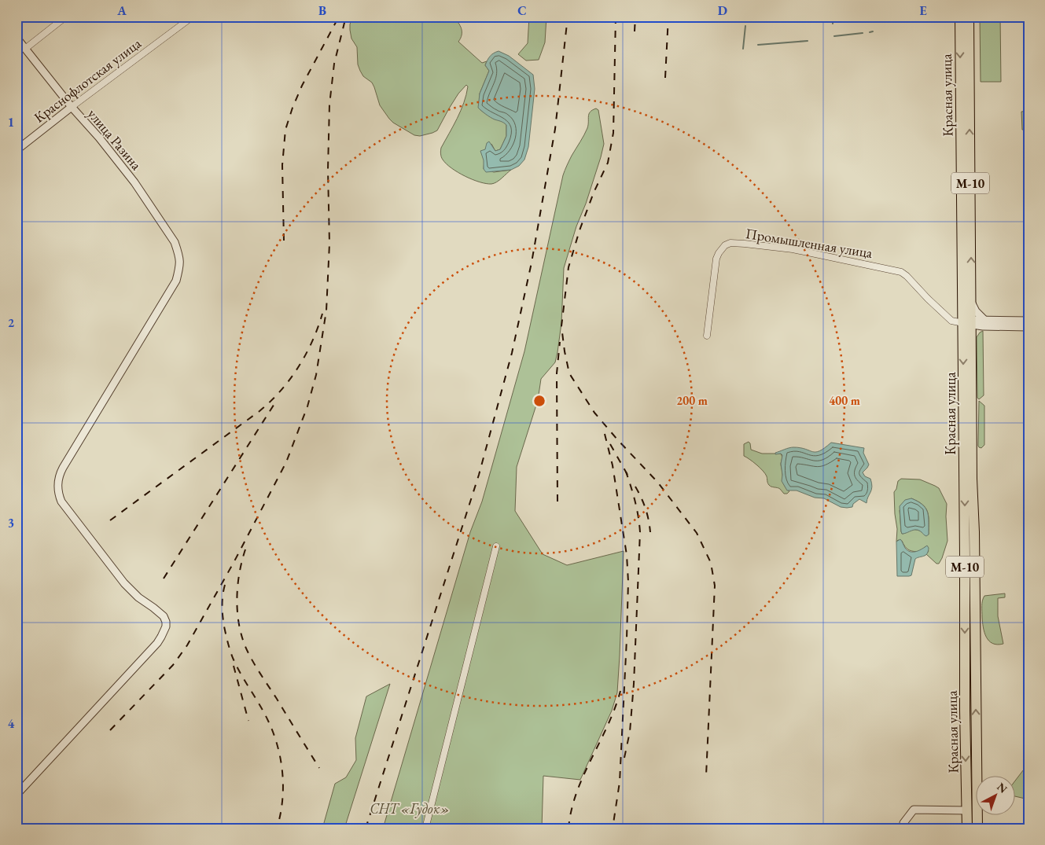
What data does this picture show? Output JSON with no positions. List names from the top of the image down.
{
  "streets": {
    "highway": ["Красная улица", "М-10"],
    "street": ["Краснофлотская улица", "улица Разина", "Промышленная улица"]
  },
  "crossings": [
    ["Краснофлотская улица", "улица Разина"],
    ["Красная улица", "М-10"],
    ["Красная улица", "Промышленная улица"]
  ],
  "parks": ["СНТ «Гудок»"],
  "north": "top right",
  "grid": {
    "columns": [
      "A",
      "B",
      "C",
      "D",
      "E"
    ],
    "rows": [
      "1",
      "2",
      "3",
      "4"
    ]
  },
  "rings": ["200 m", "400 m"]
}
